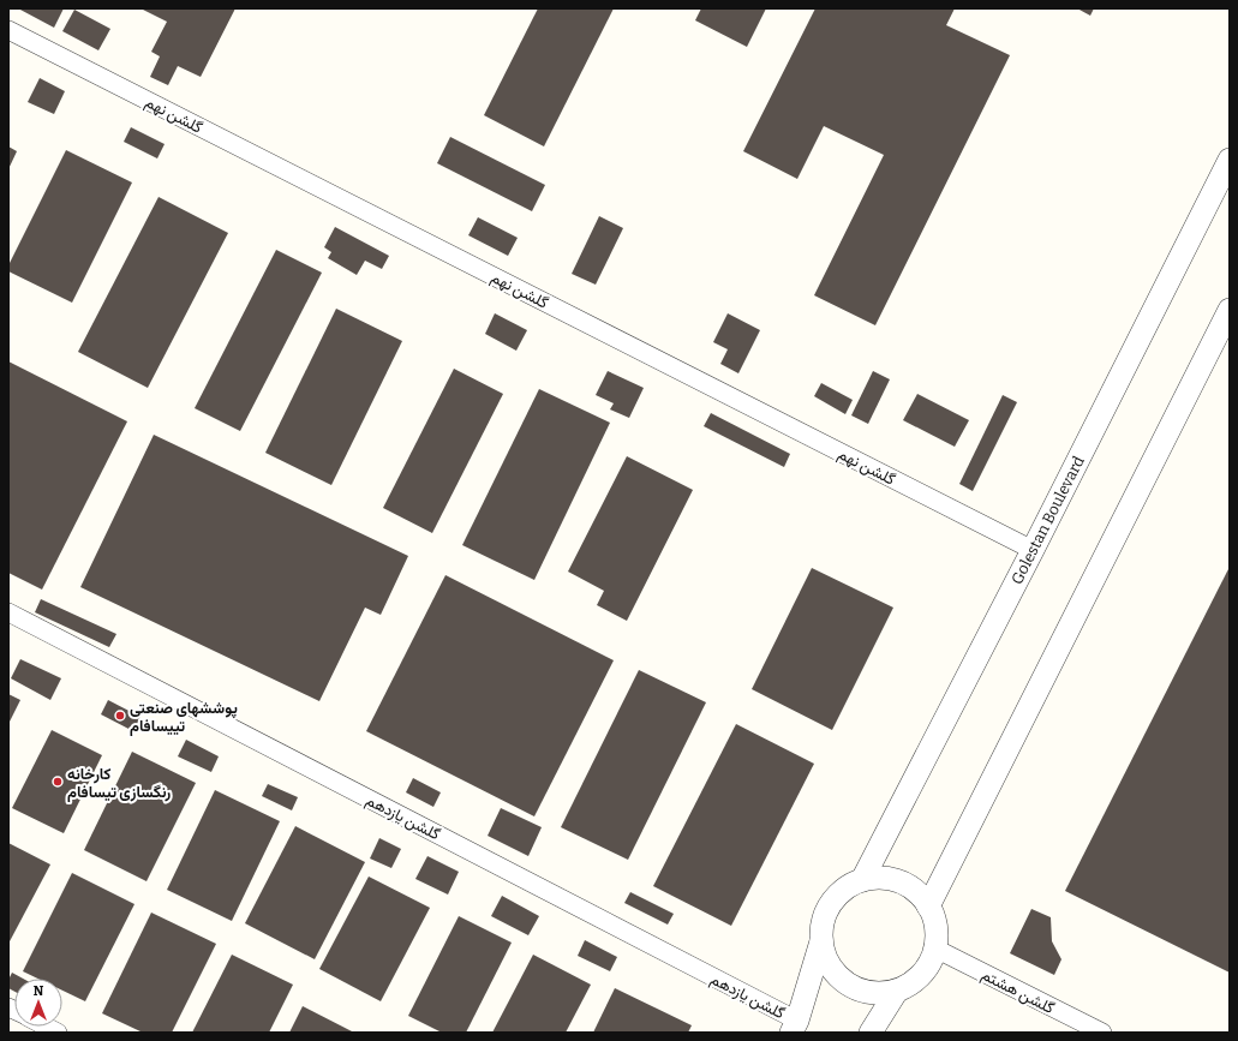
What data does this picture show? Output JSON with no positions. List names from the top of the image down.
{
  "streets": {
    "street": [
      "گلشن نهم",
      "Golestan Boulevard",
      "گلشن یازدهم",
      "گلشن هشتم"
    ]
  },
  "crossings": [
    ["گلشن نهم", "Golestan Boulevard"],
    ["Golestan Boulevard", "گلشن هشتم"]
  ],
  "places": ["پوششهای صنعتی تییسافام", "کارخانه رنگسازی تیسافام"],
  "north": "top"
}
